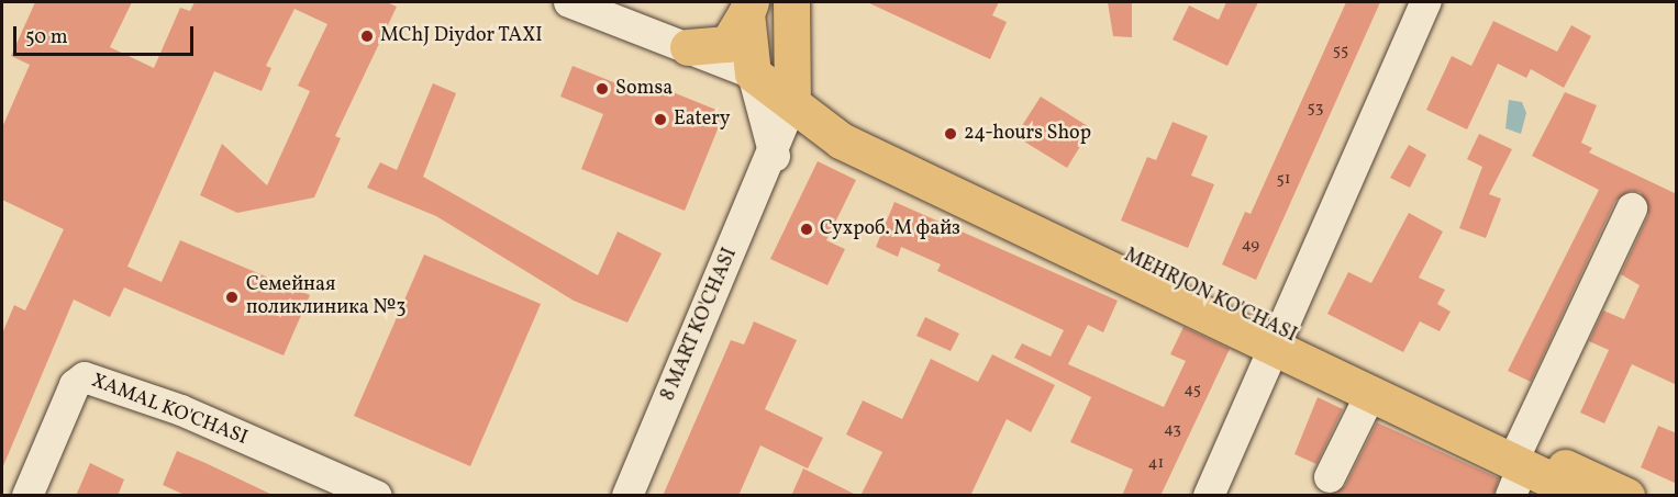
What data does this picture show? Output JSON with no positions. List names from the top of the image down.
{
  "streets": {
    "main road": ["MEHRJON KO'CHASI", "8 MART KO'CHASI"],
    "street": ["XAMAL KO'CHASI"]
  },
  "crossings": [
    ["MEHRJON KO'CHASI", "8 MART KO'CHASI"]
  ],
  "places": [
    "MChJ Diydor TAXI",
    "Somsa",
    "Eatery",
    "24-hours Shop",
    "Сухроб. М файз",
    "Семейная поликлиника №3"
  ],
  "house_numbers": [
    "55",
    "53",
    "51",
    "49",
    "45",
    "43",
    "41"
  ],
  "scale_bar": "50 m"
}
